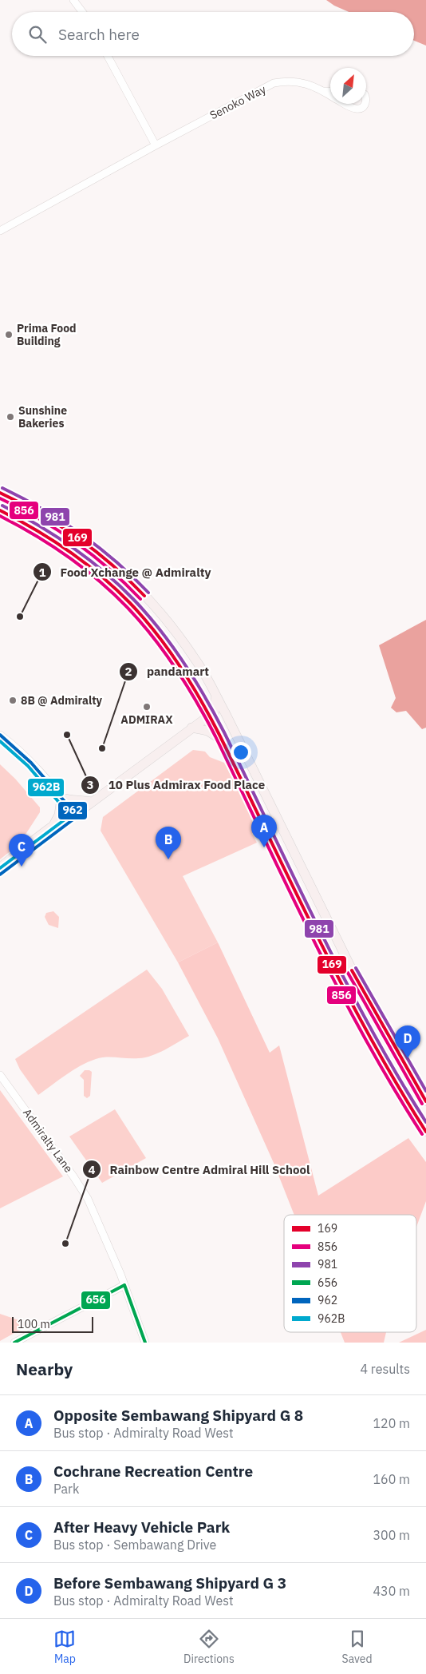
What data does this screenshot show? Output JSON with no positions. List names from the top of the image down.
{
  "streets": {
    "street": ["Senoko Way", "Admiralty Lane"]
  },
  "places": [
    "Prima Food Building",
    "Sunshine Bakeries",
    "Food Xchange @ Admiralty",
    "8B @ Admiralty",
    "ADMIRAX",
    "10 Plus Admirax Food Place",
    "pandamart",
    "Rainbow Centre Admiral Hill School"
  ],
  "lines": [
    "transit line 981",
    "transit line 169",
    "transit line 856",
    "transit line 962",
    "transit line 962B",
    "transit line 656"
  ],
  "legend": [
    "169",
    "856",
    "981",
    "656",
    "962",
    "962B"
  ],
  "scale_bar": "100 m",
  "north": "top right",
  "page": {
    "search": "Search here",
    "pins": [
      "A",
      "B",
      "C",
      "D"
    ],
    "scale": "100 m",
    "heading": ["Nearby", "4 results"],
    "list": [
      {
        "mark": "A",
        "name": "Opposite Sembawang Shipyard G 8",
        "note": "Bus stop · Admiralty Road West",
        "value": "120 m"
      },
      {
        "mark": "B",
        "name": "Cochrane Recreation Centre",
        "note": "Park",
        "value": "160 m"
      },
      {
        "mark": "C",
        "name": "After Heavy Vehicle Park",
        "note": "Bus stop · Sembawang Drive",
        "value": "300 m"
      },
      {
        "mark": "D",
        "name": "Before Sembawang Shipyard G 3",
        "note": "Bus stop · Admiralty Road West",
        "value": "430 m"
      }
    ],
    "nav": ["Map", "Directions", "Saved"]
  }
}
